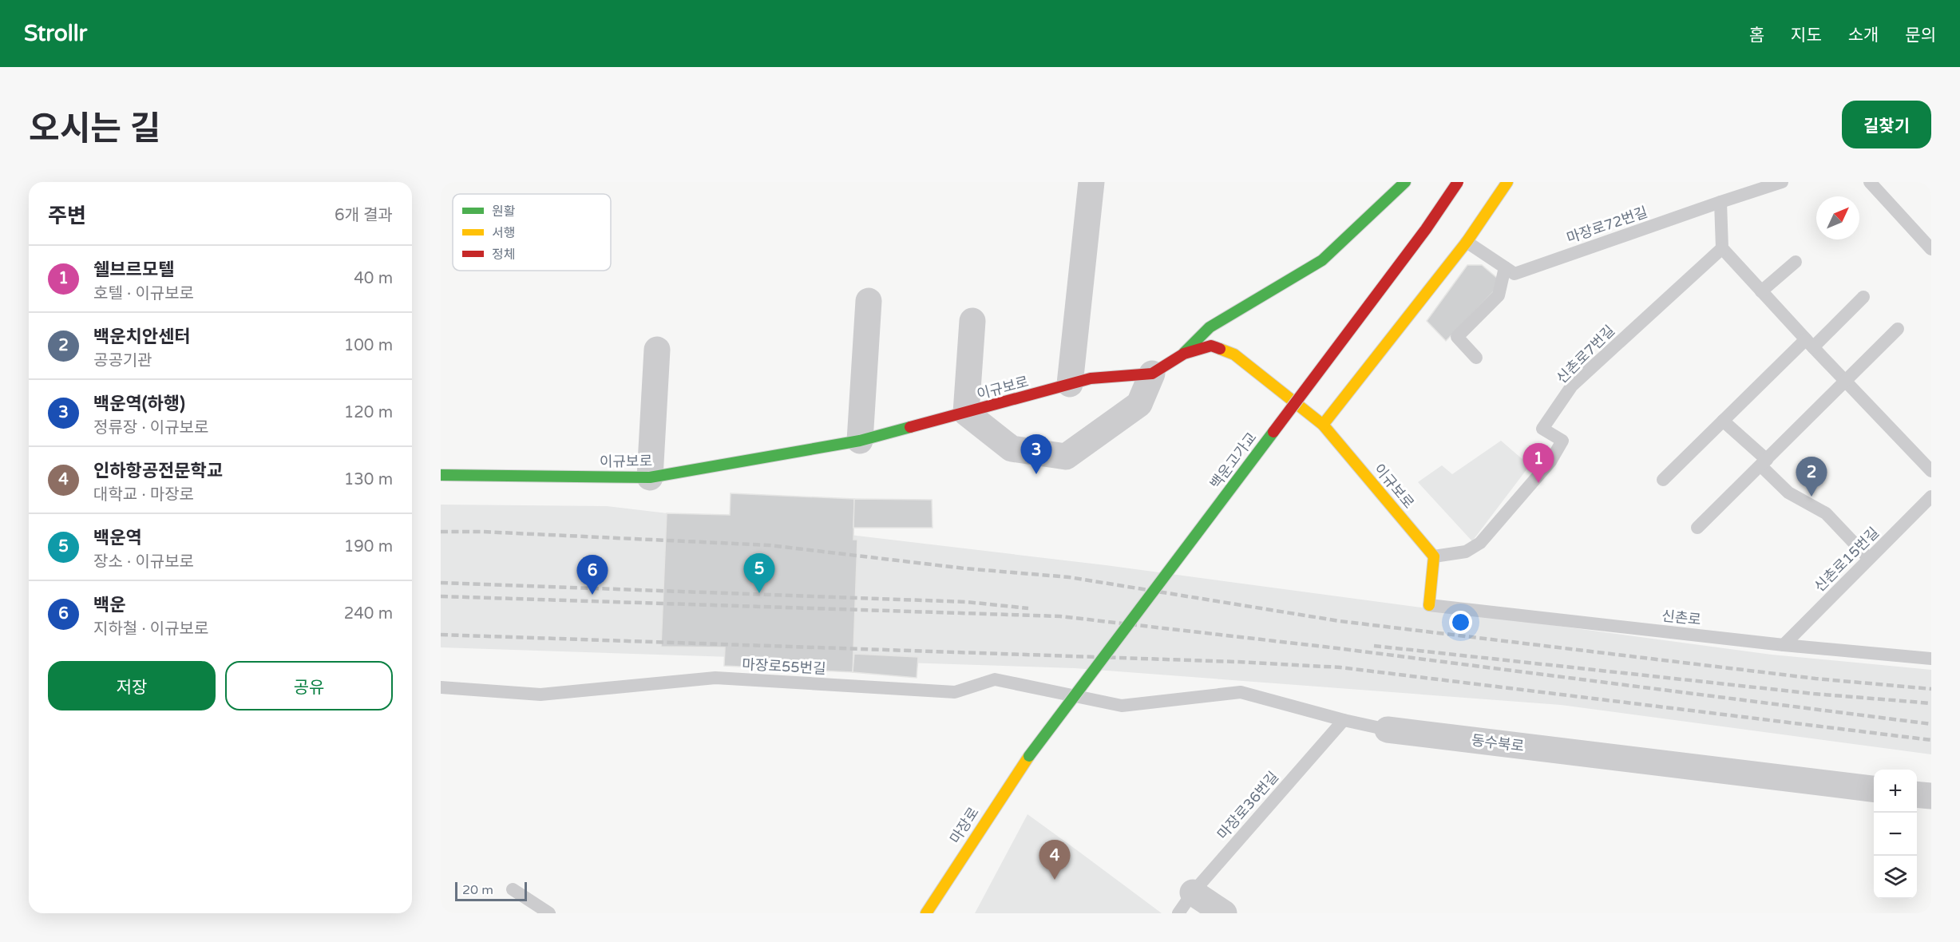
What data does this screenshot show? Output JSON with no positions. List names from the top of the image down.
{
  "streets": {
    "main road": ["이규보로", "백운고가교", "마장로"],
    "street": ["동수북로"],
    "lane": [
      "마장로72번길",
      "신촌로7번길",
      "신촌로15번길",
      "신촌로",
      "마장로55번길",
      "마장로36번길"
    ]
  },
  "crossings": [
    ["신촌로7번길", "이규보로"],
    ["백운고가교", "마장로"],
    ["신촌로15번길", "신촌로"],
    ["마장로55번길", "동수북로"],
    ["동수북로", "마장로36번길"]
  ],
  "legend": ["원활", "서행", "정체"],
  "scale_bar": "20 m",
  "north": "top right",
  "page": {
    "header": "Strollr",
    "nav": [
      "홈",
      "지도",
      "소개",
      "문의"
    ],
    "title": "오시는 길",
    "buttons": [
      "길찾기",
      ["저장", "공유"]
    ],
    "heading": ["주변", "6개 결과"],
    "list": [
      {
        "mark": "1",
        "name": "쉘브르모텔",
        "note": "호텔 · 이규보로",
        "value": "40 m"
      },
      {
        "mark": "2",
        "name": "백운치안센터",
        "note": "공공기관",
        "value": "100 m"
      },
      {
        "mark": "3",
        "name": "백운역(하행)",
        "note": "정류장 · 이규보로",
        "value": "120 m"
      },
      {
        "mark": "4",
        "name": "인하항공전문학교",
        "note": "대학교 · 마장로",
        "value": "130 m"
      },
      {
        "mark": "5",
        "name": "백운역",
        "note": "장소 · 이규보로",
        "value": "190 m"
      },
      {
        "mark": "6",
        "name": "백운",
        "note": "지하철 · 이규보로",
        "value": "240 m"
      }
    ],
    "pins": [
      "3",
      "1",
      "2",
      "5",
      "6",
      "4"
    ],
    "map_buttons": ["+", "−"],
    "scale": "20 m"
  }
}
